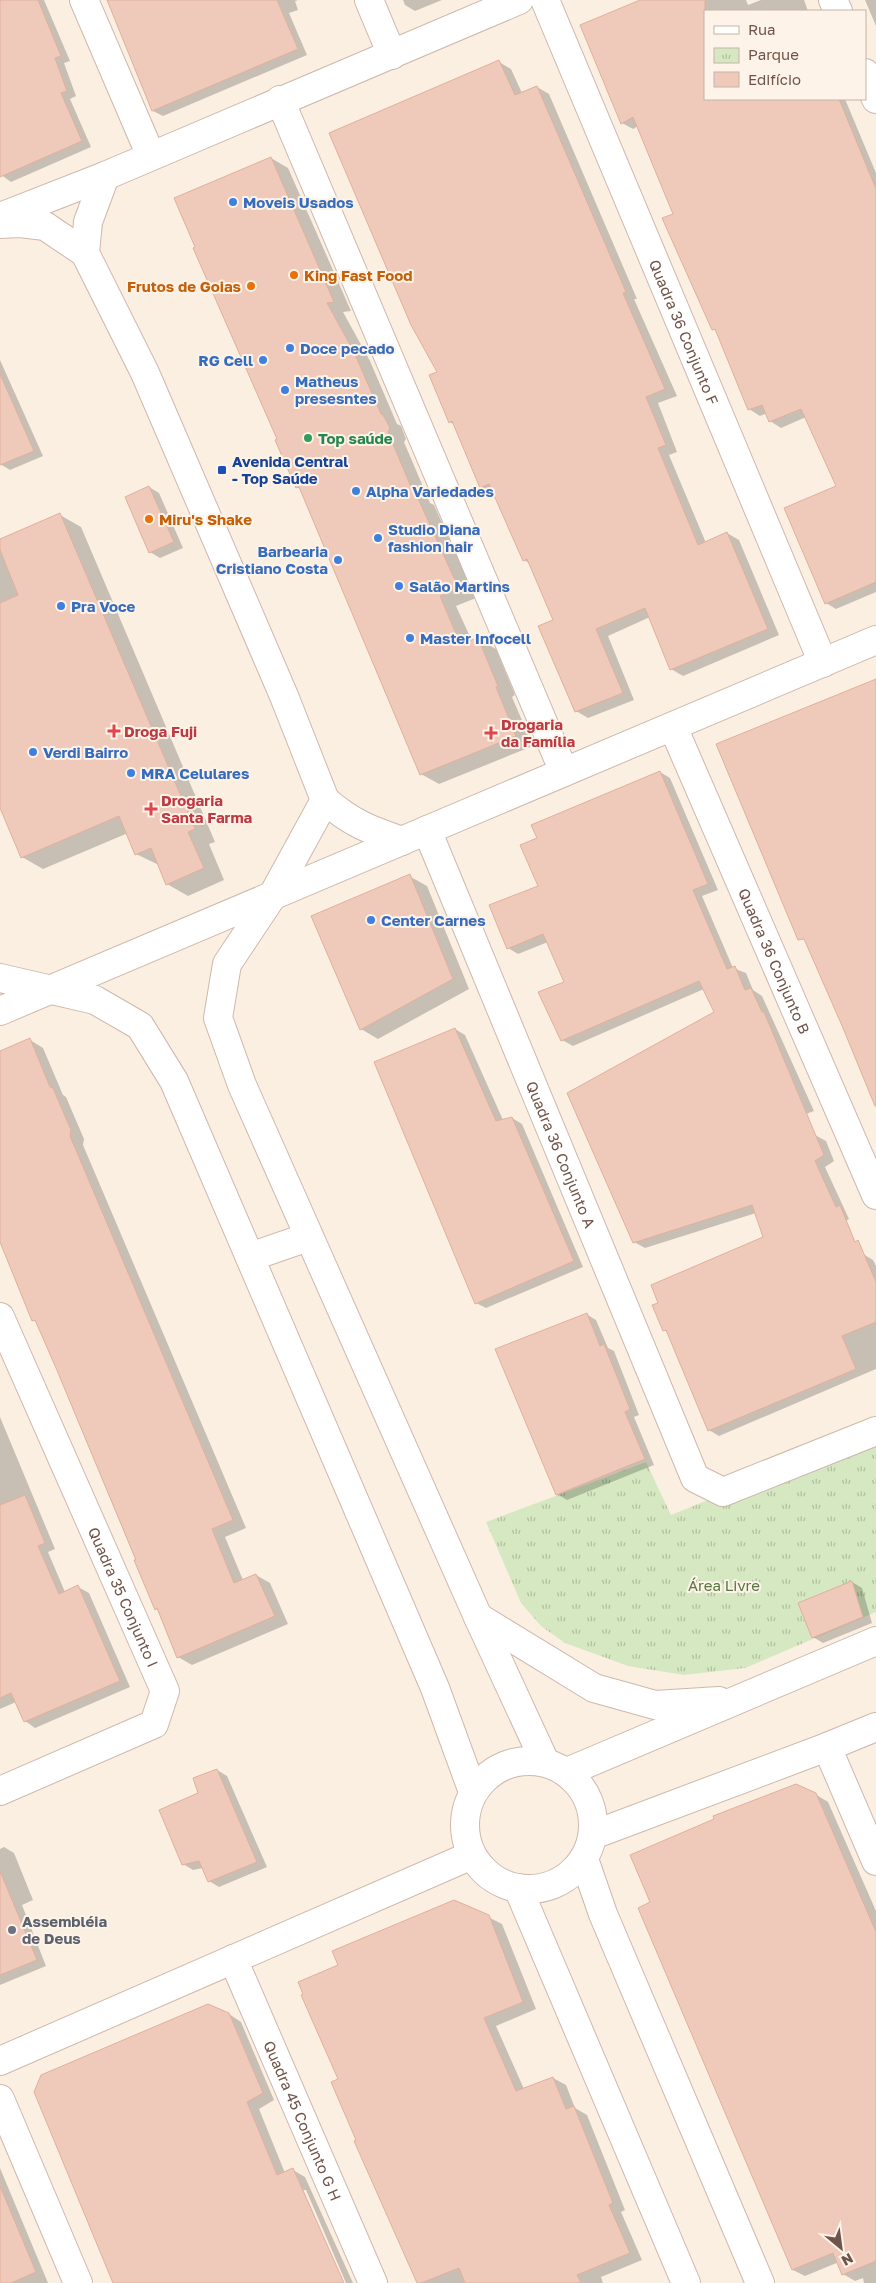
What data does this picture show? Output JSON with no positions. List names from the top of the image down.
{
  "streets": {
    "street": [
      "Quadra 36 Conjunto F",
      "Quadra 36 Conjunto B",
      "Quadra 36 Conjunto A",
      "Quadra 35 Conjunto I",
      "Quadra 45 Conjunto G H"
    ]
  },
  "parks": ["Área Livre"],
  "places": {
    "other": [
      "Moveis Usados",
      "King Fast Food",
      "Frutos de Goias",
      "Doce pecado",
      "RG Cell",
      "Matheus presesntes",
      "Top saúde",
      "Alpha Variedades",
      "Miru's Shake",
      "Studio Diana fashion hair",
      "Barbearia Cristiano Costa",
      "Salão Martins",
      "Pra Voce",
      "Master Infocell",
      "Verdi Bairro",
      "MRA Celulares",
      "Center Carnes",
      "Assembléia de Deus"
    ],
    "transit": ["Avenida Central - Top Saúde"],
    "health": ["Droga Fuji", "Drogaria da Família", "Drogaria Santa Farma"]
  },
  "legend": ["Rua", "Parque", "Edifício"],
  "north": "bottom right"
}
